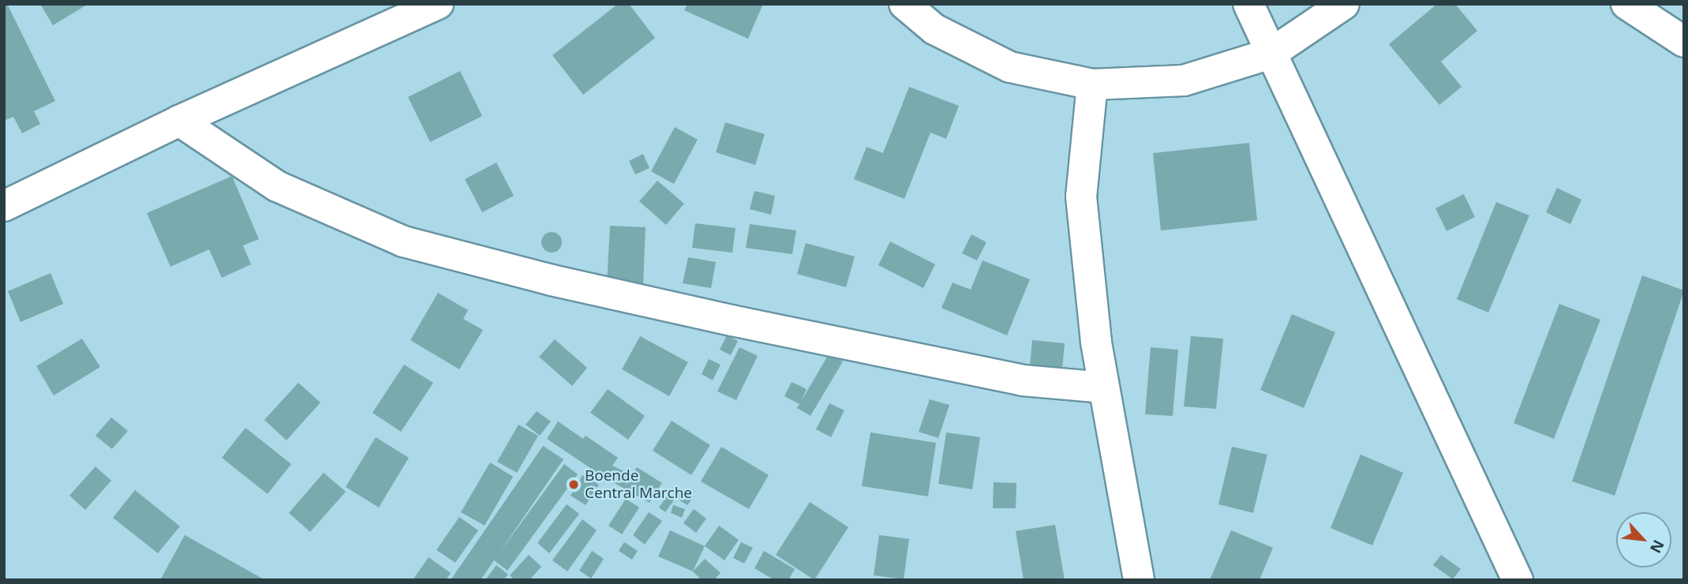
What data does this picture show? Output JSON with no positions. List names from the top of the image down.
{
  "places": ["Boende Central Marche"],
  "north": "bottom right"
}
